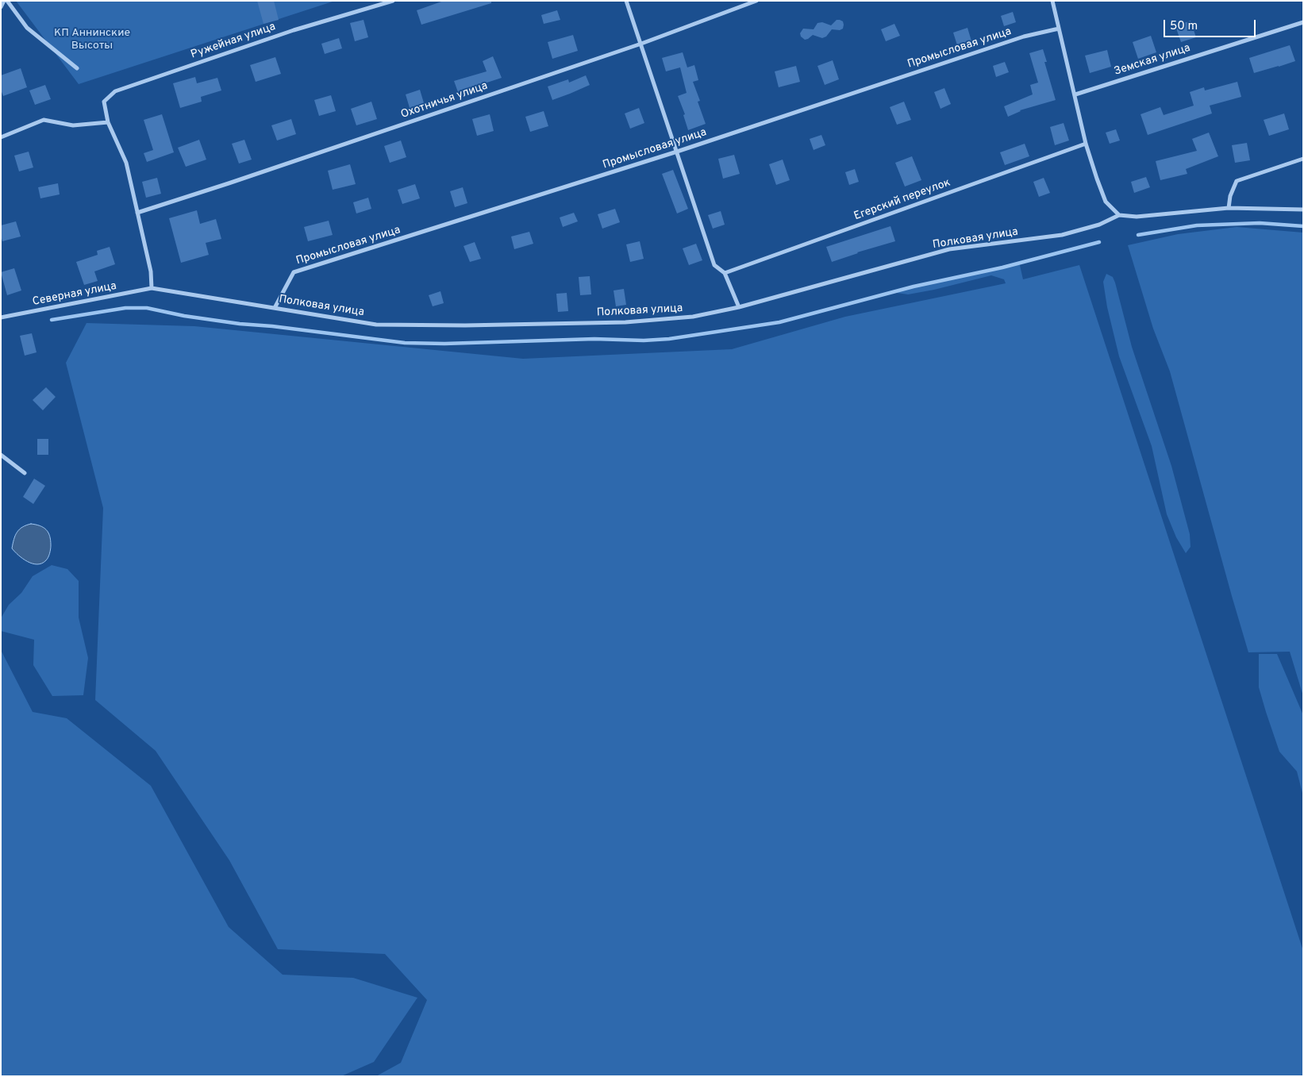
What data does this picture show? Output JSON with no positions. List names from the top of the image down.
{
  "streets": {
    "street": [
      "Ружейная улица",
      "Промысловая улица",
      "Земская улица",
      "Охотничья улица",
      "Егерский переулок",
      "Полковая улица",
      "Северная улица"
    ]
  },
  "crossings": [
    ["Промысловая улица", "Полковая улица"],
    ["Полковая улица", "Северная улица"]
  ],
  "parks": ["КП Аннинские Высоты"],
  "scale_bar": "50 m"
}
